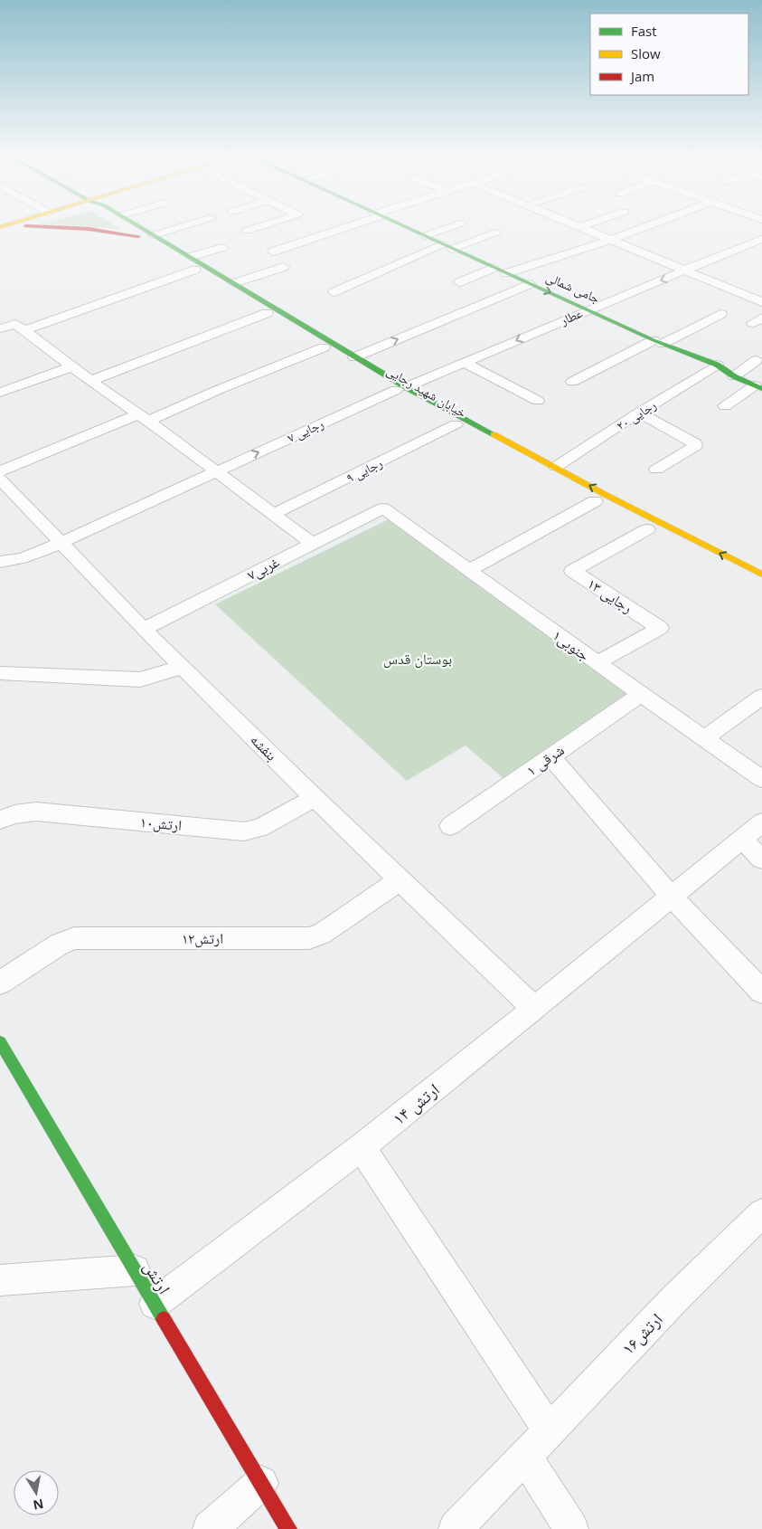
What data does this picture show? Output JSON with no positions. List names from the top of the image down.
{
  "streets": {
    "main road": ["جامی شمالی", "خیابان شهید رجایی", "ارتش"],
    "street": [
      "عطار",
      "رجایی ۲۰",
      "رجایی ۷",
      "رجایی ۹",
      "غربی۷",
      "رجایی ۱۳",
      "جنوبی۱",
      "بنفشه",
      "شرقی ۱",
      "ارتش۱۰",
      "ارتش۱۲",
      "ارتش ۱۴",
      "ارتش۱۶"
    ]
  },
  "crossings": [
    ["جامی شمالی", "عطار"],
    ["جامی شمالی", "رجایی ۲۰"],
    ["عطار", "خیابان شهید رجایی"],
    ["عطار", "رجایی ۷"],
    ["خیابان شهید رجایی", "رجایی ۲۰"],
    ["خیابان شهید رجایی", "رجایی ۷"],
    ["خیابان شهید رجایی", "رجایی ۹"],
    ["رجایی ۷", "بنفشه"],
    ["غربی۷", "جنوبی۱"],
    ["غربی۷", "بنفشه"],
    ["رجایی ۱۳", "جنوبی۱"],
    ["جنوبی۱", "شرقی ۱"],
    ["بنفشه", "ارتش۱۰"],
    ["بنفشه", "ارتش۱۲"],
    ["بنفشه", "ارتش ۱۴"],
    ["ارتش ۱۴", "ارتش"]
  ],
  "parks": ["بوستان قدس"],
  "legend": ["Fast", "Slow", "Jam"],
  "north": "bottom"
}
